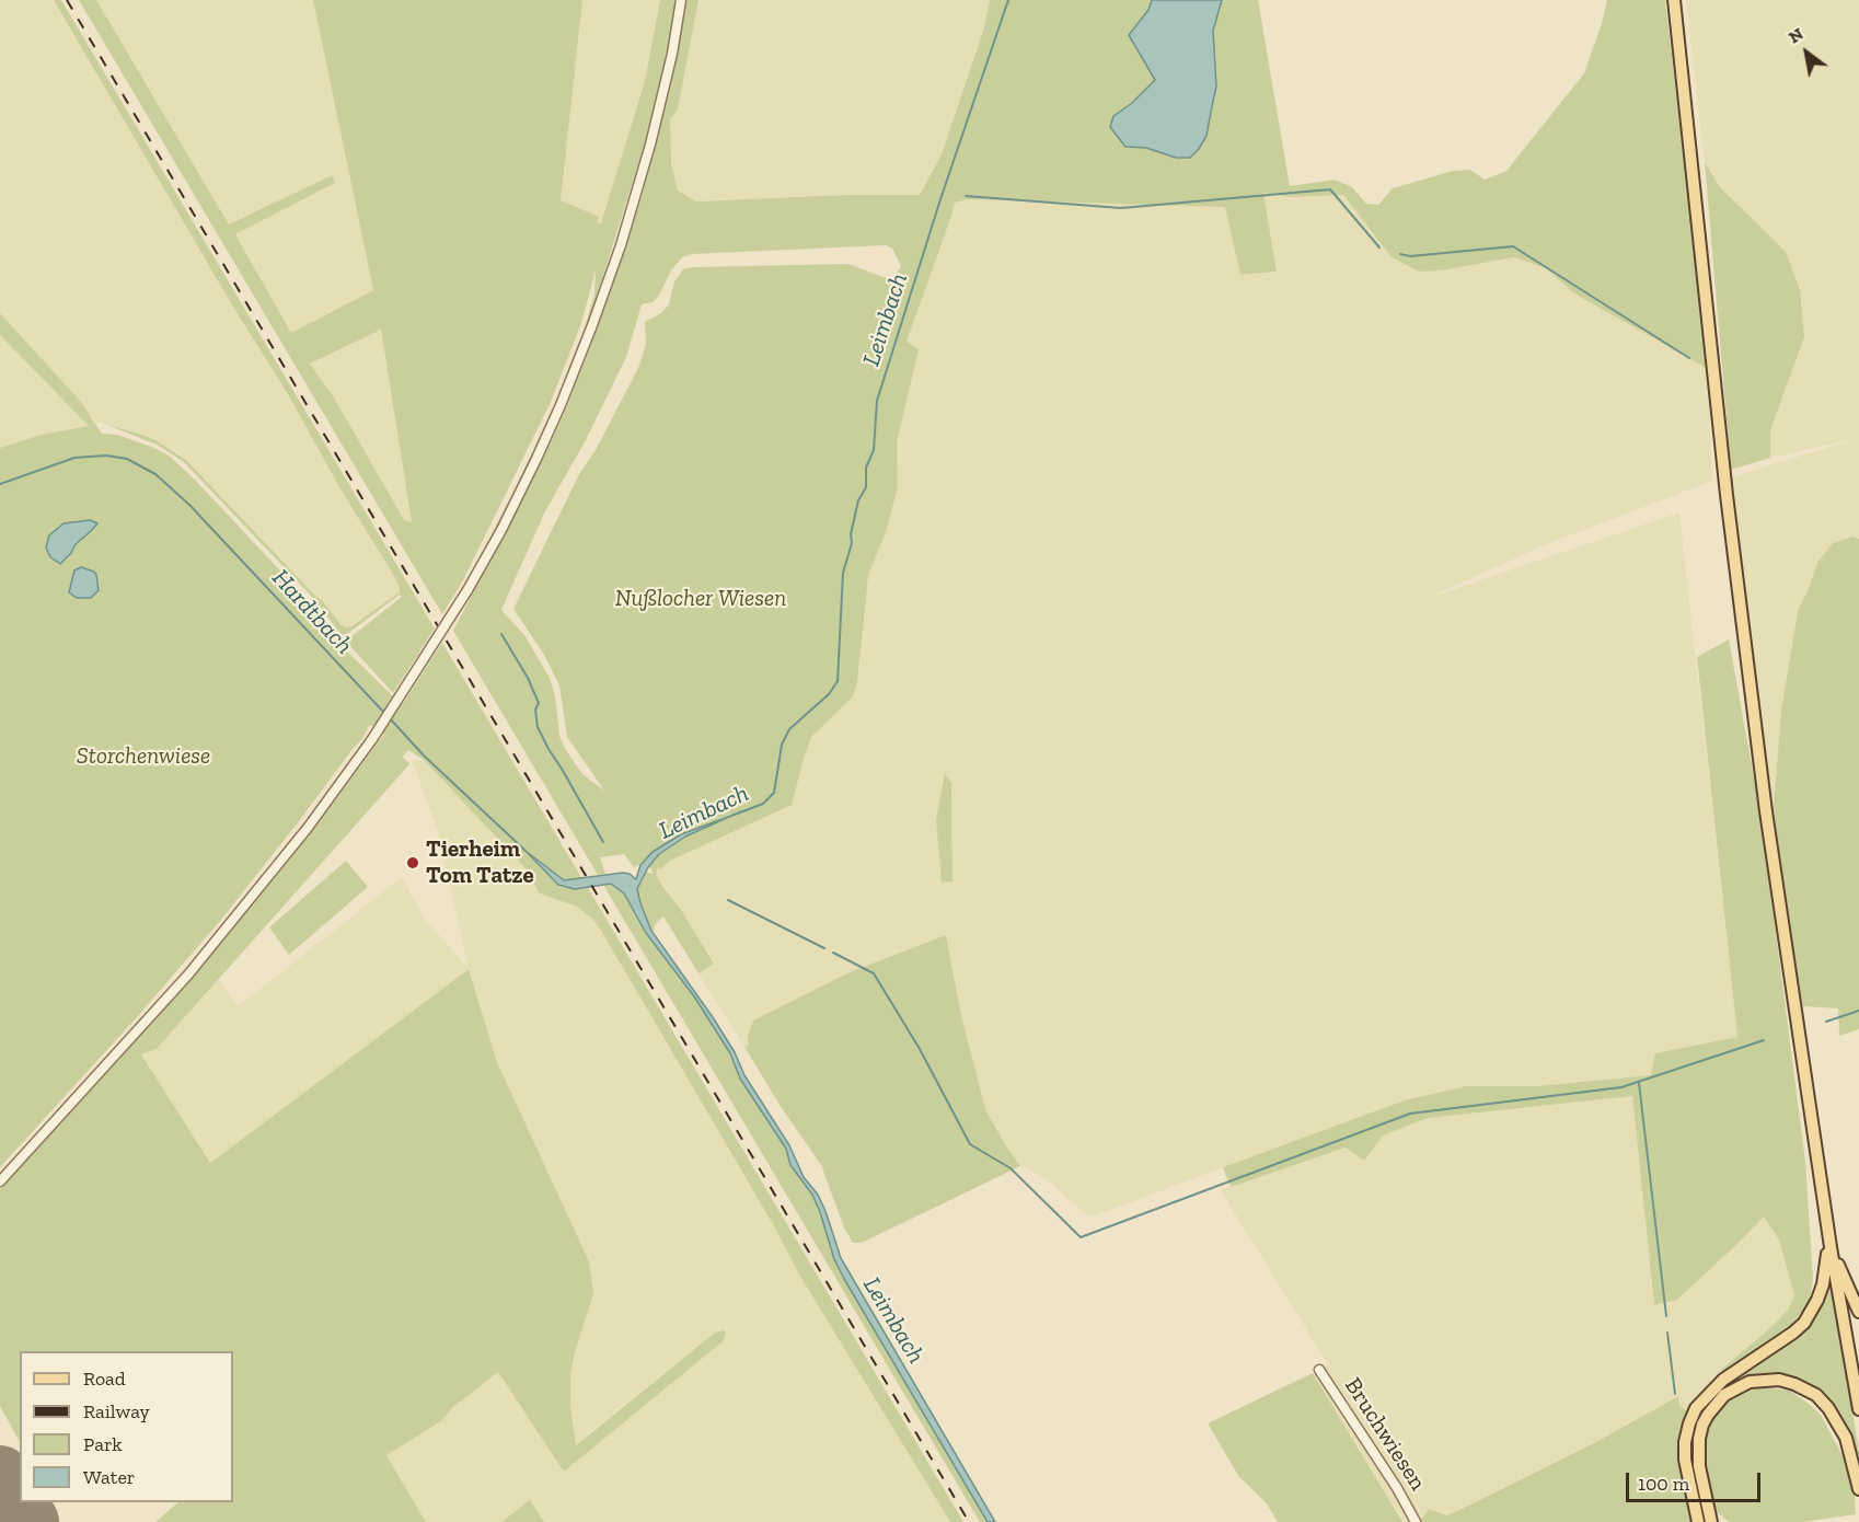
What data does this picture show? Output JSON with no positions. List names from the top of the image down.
{
  "streets": {
    "street": ["Bruchwiesen"]
  },
  "water": ["Leimbach", "Hardtbach"],
  "parks": ["Nußlocher Wiesen", "Storchenwiese"],
  "places": ["Tierheim Tom Tatze"],
  "legend": [
    "Road",
    "Railway",
    "Park",
    "Water"
  ],
  "scale_bar": "100 m",
  "north": "top left"
}
